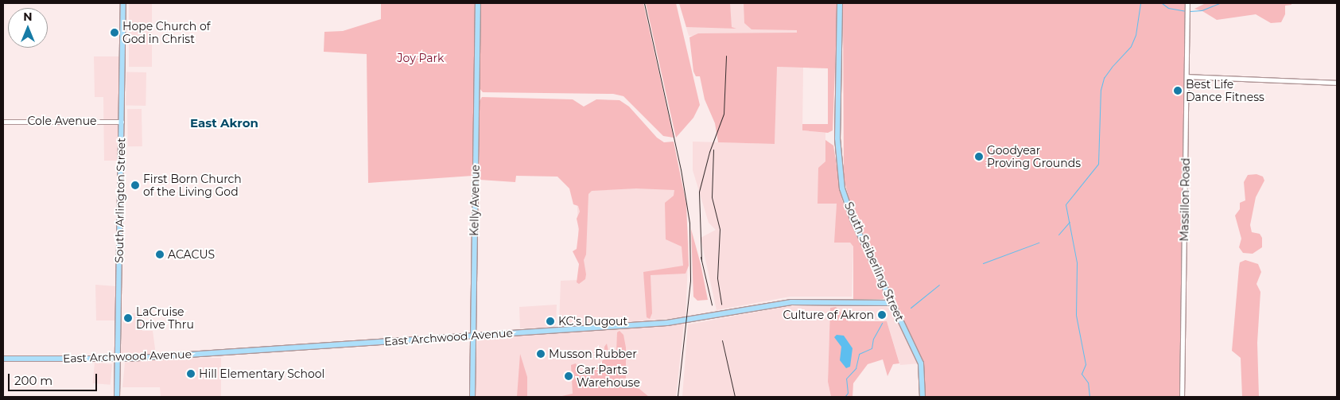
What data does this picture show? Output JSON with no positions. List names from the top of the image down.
{
  "streets": {
    "main road": [
      "South Arlington Street",
      "Kelly Avenue",
      "South Seiberling Street",
      "East Archwood Avenue"
    ],
    "street": ["Cole Avenue", "Massillon Road"]
  },
  "crossings": [
    ["Cole Avenue", "South Arlington Street"],
    ["South Arlington Street", "East Archwood Avenue"],
    ["Kelly Avenue", "East Archwood Avenue"],
    ["South Seiberling Street", "East Archwood Avenue"]
  ],
  "districts": ["East Akron"],
  "parks": ["Joy Park"],
  "places": [
    "Hope Church of God in Christ",
    "Best Life Dance Fitness",
    "Goodyear Proving Grounds",
    "First Born Church of the Living God",
    "ACACUS",
    "Culture of Akron",
    "LaCruise Drive Thru",
    "KC's Dugout",
    "Musson Rubber",
    "Hill Elementary School",
    "Car Parts Warehouse"
  ],
  "scale_bar": "200 m",
  "north": "top"
}
